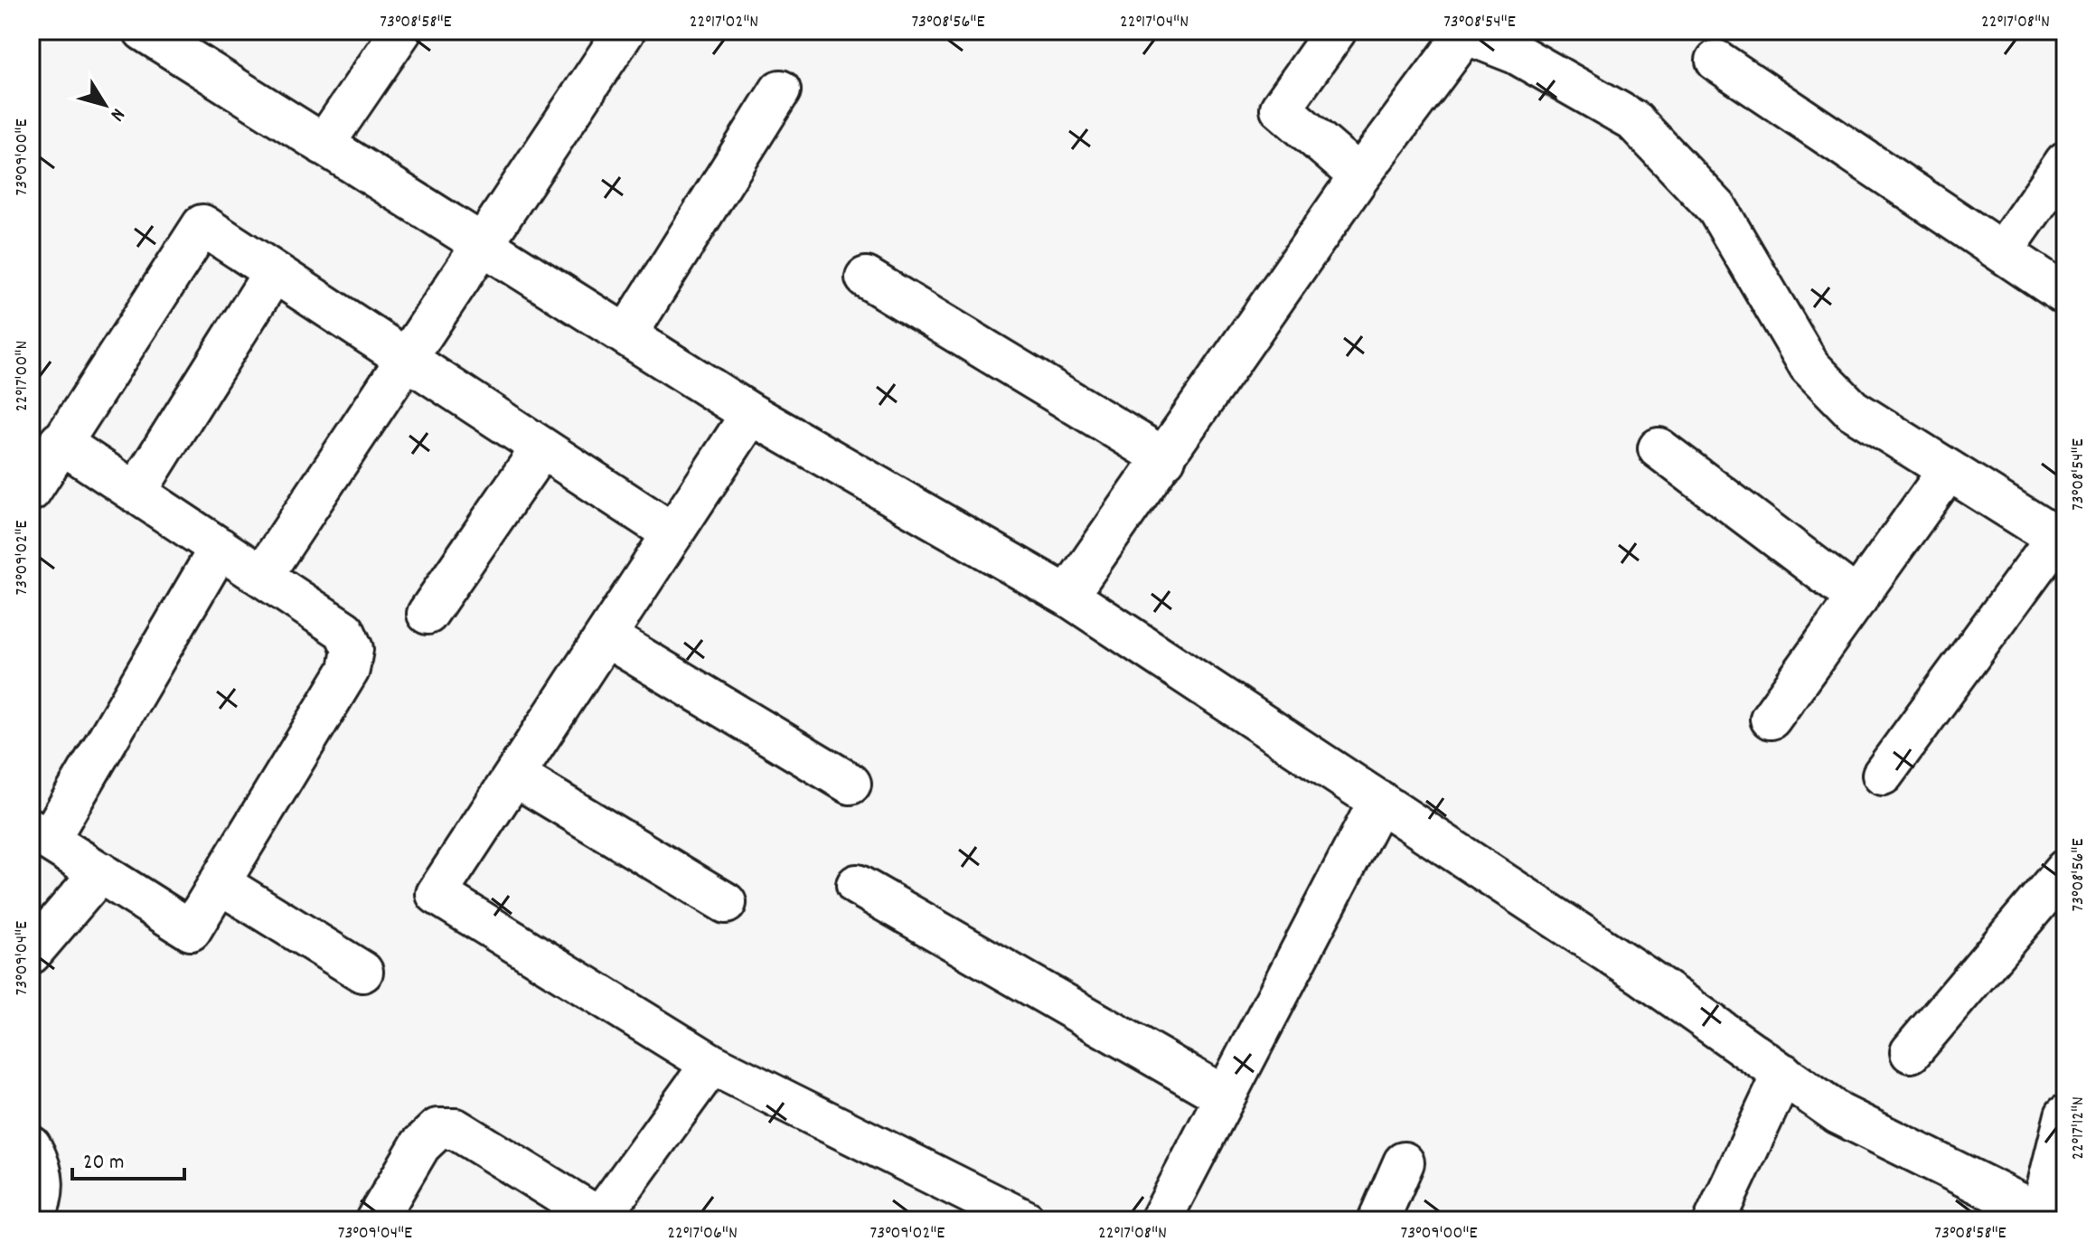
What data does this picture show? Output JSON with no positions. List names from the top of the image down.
{
  "scale_bar": "20 m",
  "north": "bottom right",
  "coordinates": [
    "73°08'58\"E",
    "22°17'02\"N",
    "73°08'56\"E",
    "22°17'04\"N",
    "73°08'54\"E",
    "22°17'08\"N",
    "73°09'00\"E",
    "22°17'00\"N",
    "73°09'02\"E",
    "73°09'04\"E",
    "22°17'12\"N",
    "22°17'06\"N"
  ]
}
